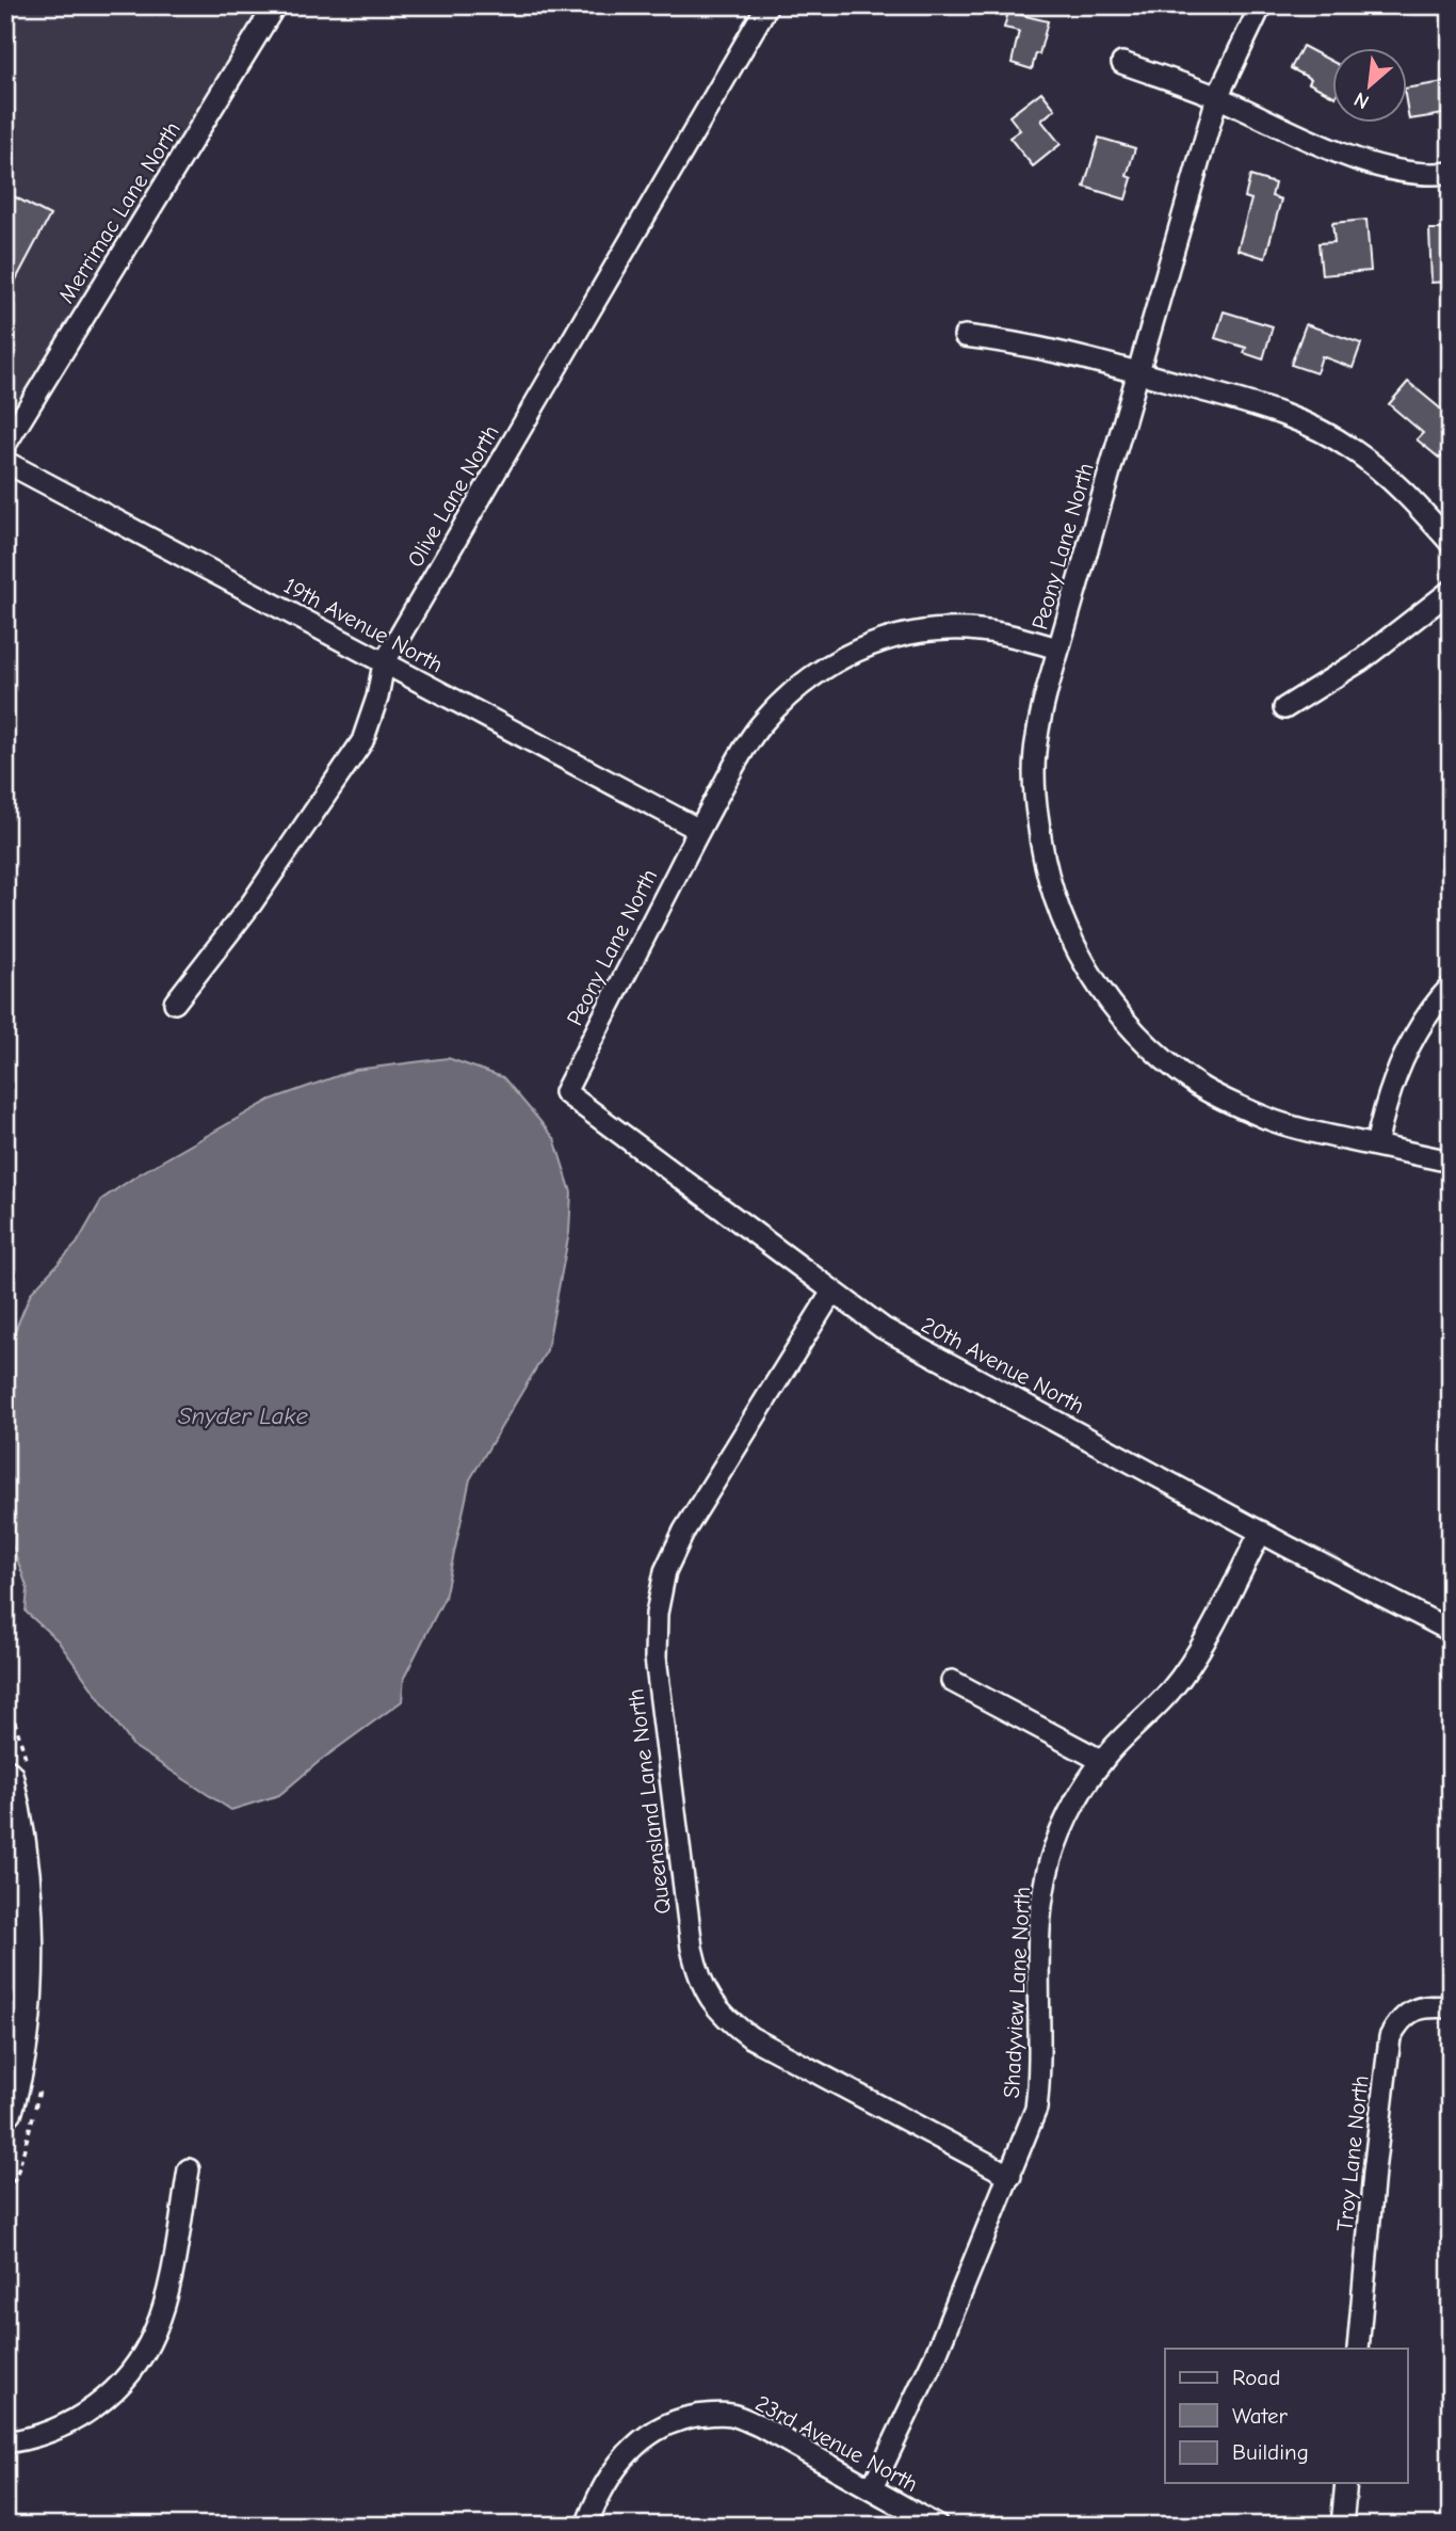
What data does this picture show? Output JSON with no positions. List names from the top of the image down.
{
  "streets": {
    "street": [
      "Merrimac Lane North",
      "Olive Lane North",
      "Peony Lane North",
      "19th Avenue North",
      "20th Avenue North",
      "Queensland Lane North",
      "Shadyview Lane North",
      "Troy Lane North",
      "23rd Avenue North"
    ]
  },
  "crossings": [
    ["Olive Lane North", "19th Avenue North"],
    ["Peony Lane North", "19th Avenue North"],
    ["Peony Lane North", "20th Avenue North"],
    ["20th Avenue North", "Queensland Lane North"],
    ["20th Avenue North", "Shadyview Lane North"],
    ["Queensland Lane North", "Shadyview Lane North"],
    ["Shadyview Lane North", "23rd Avenue North"]
  ],
  "water": ["Snyder Lake"],
  "legend": ["Road", "Water", "Building"],
  "north": "bottom left"
}
